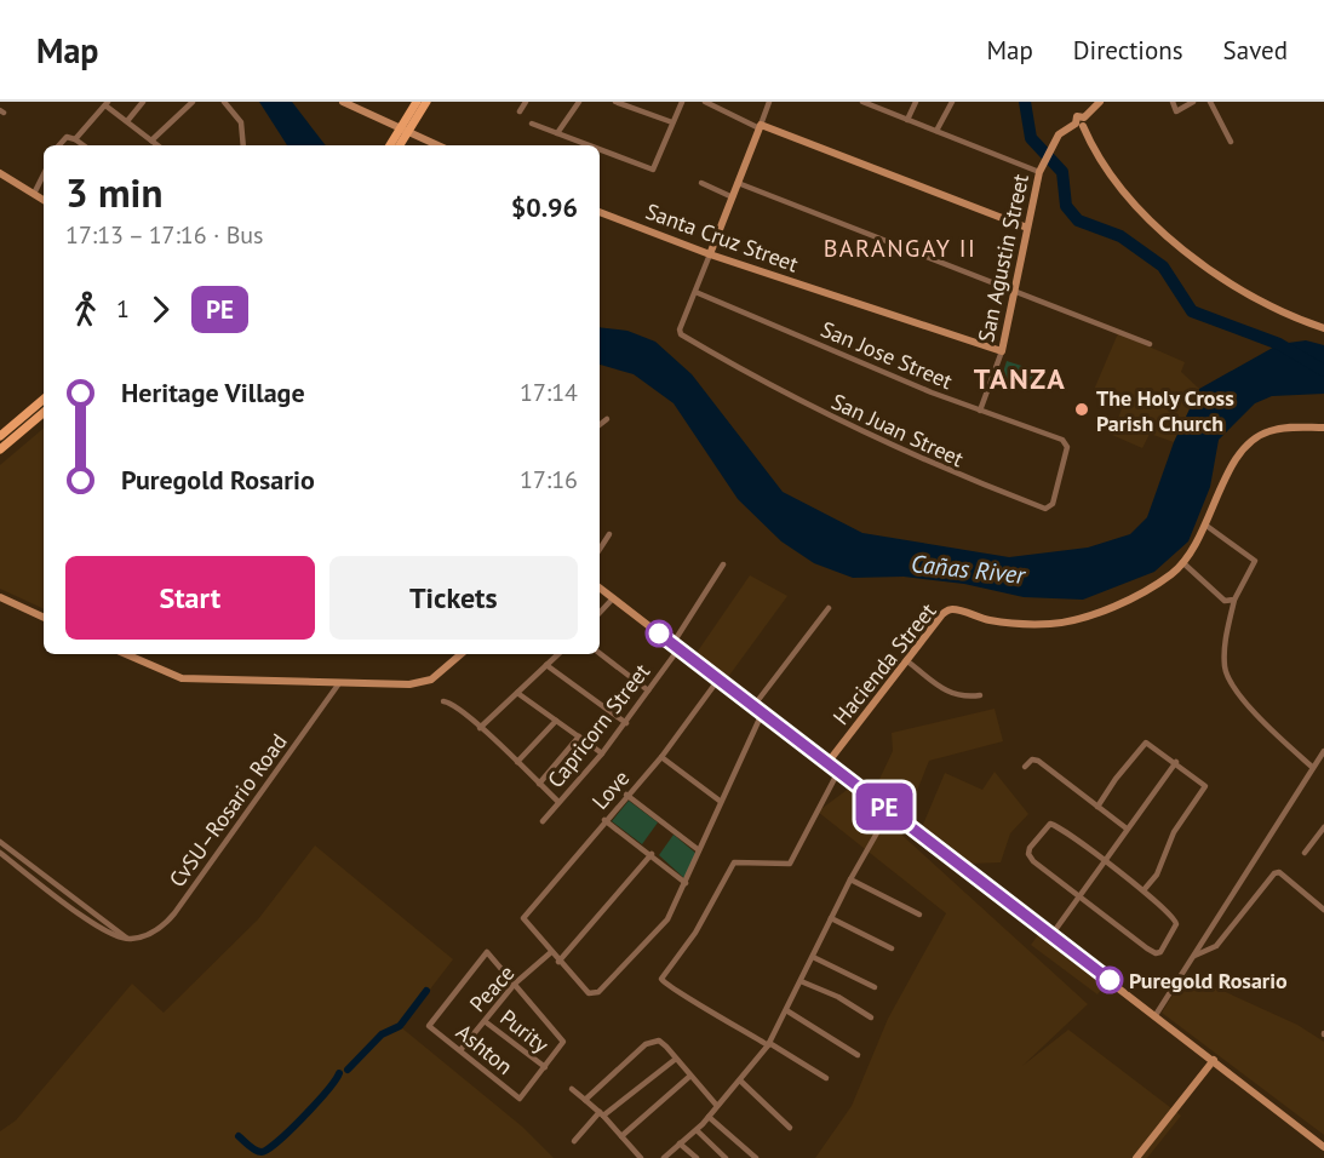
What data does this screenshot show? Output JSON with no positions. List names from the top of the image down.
{
  "streets": {
    "main road": ["Santa Cruz Street", "San Agustin Street", "Hacienda Street"],
    "street": [
      "San Jose Street",
      "San Juan Street",
      "Capricorn Street",
      "Love",
      "CvSU–Rosario Road",
      "Peace",
      "Purity",
      "Ashton"
    ]
  },
  "crossings": [
    ["Santa Cruz Street", "San Agustin Street"],
    ["San Agustin Street", "San Jose Street"],
    ["San Jose Street", "San Juan Street"],
    ["Love", "Peace"],
    ["Peace", "Purity"],
    ["Peace", "Ashton"],
    ["Purity", "Ashton"]
  ],
  "districts": ["BARANGAY II", "TANZA"],
  "water": ["Cañas River"],
  "places": ["The Holy Cross Parish Church", "Puregold Rosario"],
  "lines": ["bus line PE"],
  "page": {
    "header": "Map",
    "nav": ["Map", "Directions", "Saved"],
    "on_map": "PE",
    "heading": ["3 min", "17:13 – 17:16 · Bus", "$0.96"],
    "legs": ["1", "PE"],
    "list": [
      {
        "name": "Heritage Village",
        "value": "17:14"
      },
      {
        "name": "Puregold Rosario",
        "value": "17:16"
      }
    ],
    "buttons": ["Start", "Tickets"]
  }
}
